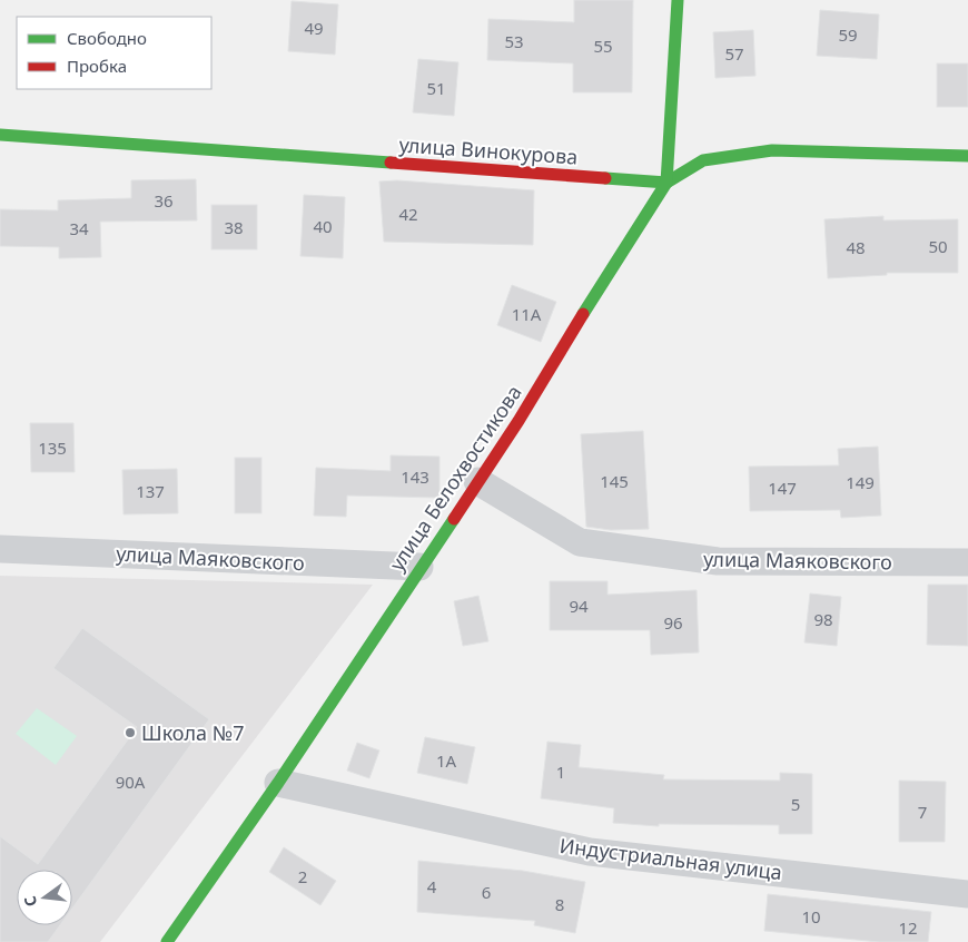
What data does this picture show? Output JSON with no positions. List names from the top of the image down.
{
  "streets": {
    "main road": ["улица Винокурова", "улица Белохвостикова"],
    "street": ["улица Маяковского", "Индустриальная улица"]
  },
  "crossings": [
    ["улица Винокурова", "улица Белохвостикова"],
    ["улица Белохвостикова", "улица Маяковского"],
    ["улица Белохвостикова", "Индустриальная улица"]
  ],
  "places": ["Школа №7"],
  "house_numbers": [
    "49",
    "59",
    "53",
    "55",
    "57",
    "51",
    "36",
    "42",
    "40",
    "38",
    "34",
    "50",
    "48",
    "11А",
    "135",
    "143",
    "145",
    "149",
    "147",
    "137",
    "94",
    "98",
    "96",
    "1А",
    "1",
    "90А",
    "5",
    "7",
    "2",
    "4",
    "6",
    "8",
    "10",
    "12"
  ],
  "legend": ["Свободно", "Пробка"],
  "north": "left"
}
